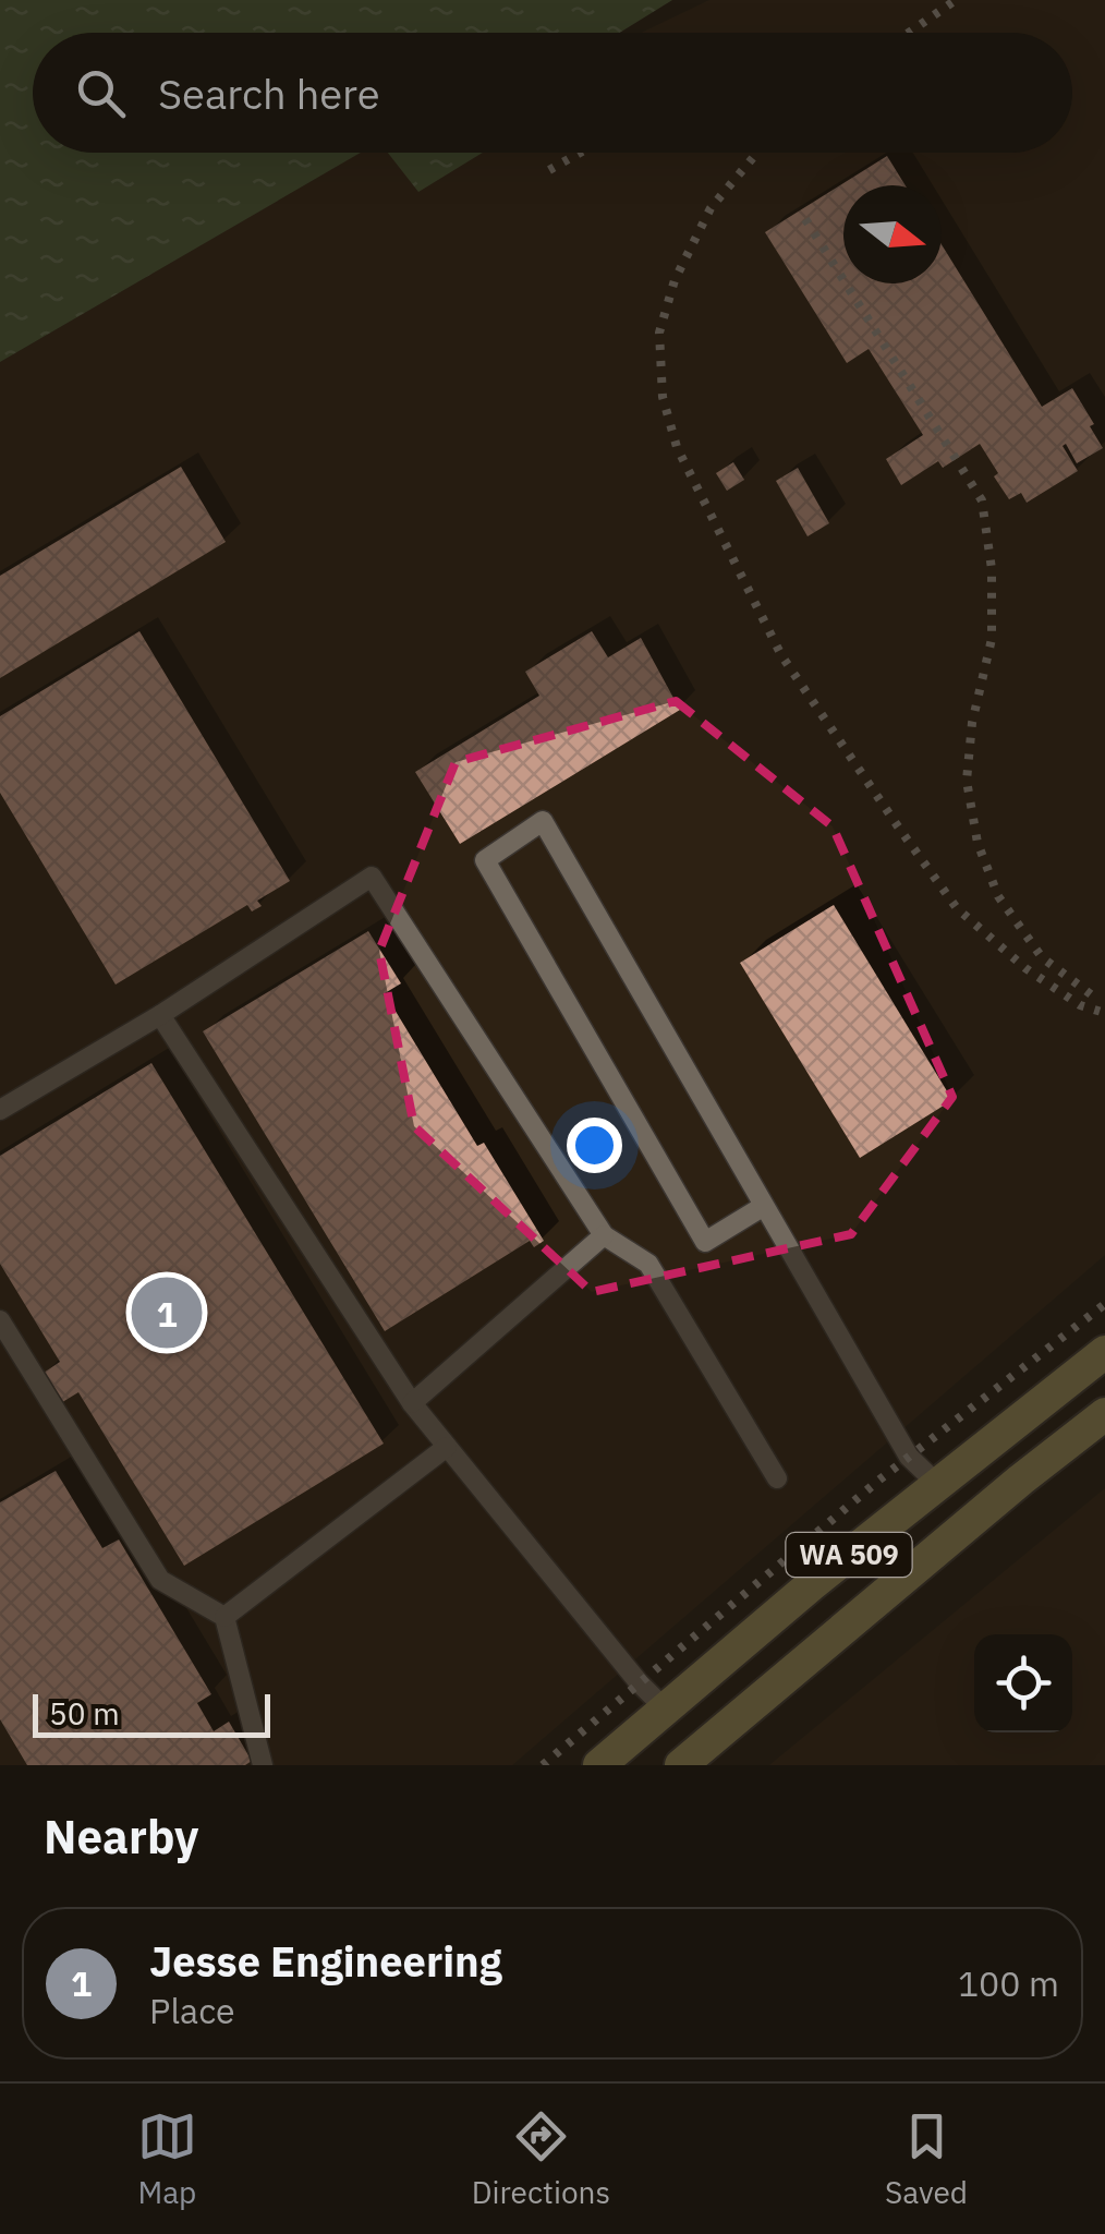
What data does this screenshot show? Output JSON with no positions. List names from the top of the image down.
{
  "streets": {
    "main road": ["WA 509"]
  },
  "scale_bar": "50 m",
  "north": "right",
  "page": {
    "search": "Search here",
    "pins": "1",
    "scale": "50 m",
    "heading": "Nearby",
    "list": [
      {
        "mark": "1",
        "name": "Jesse Engineering",
        "note": "Place",
        "value": "100 m"
      }
    ],
    "nav": ["Map", "Directions", "Saved"]
  }
}
